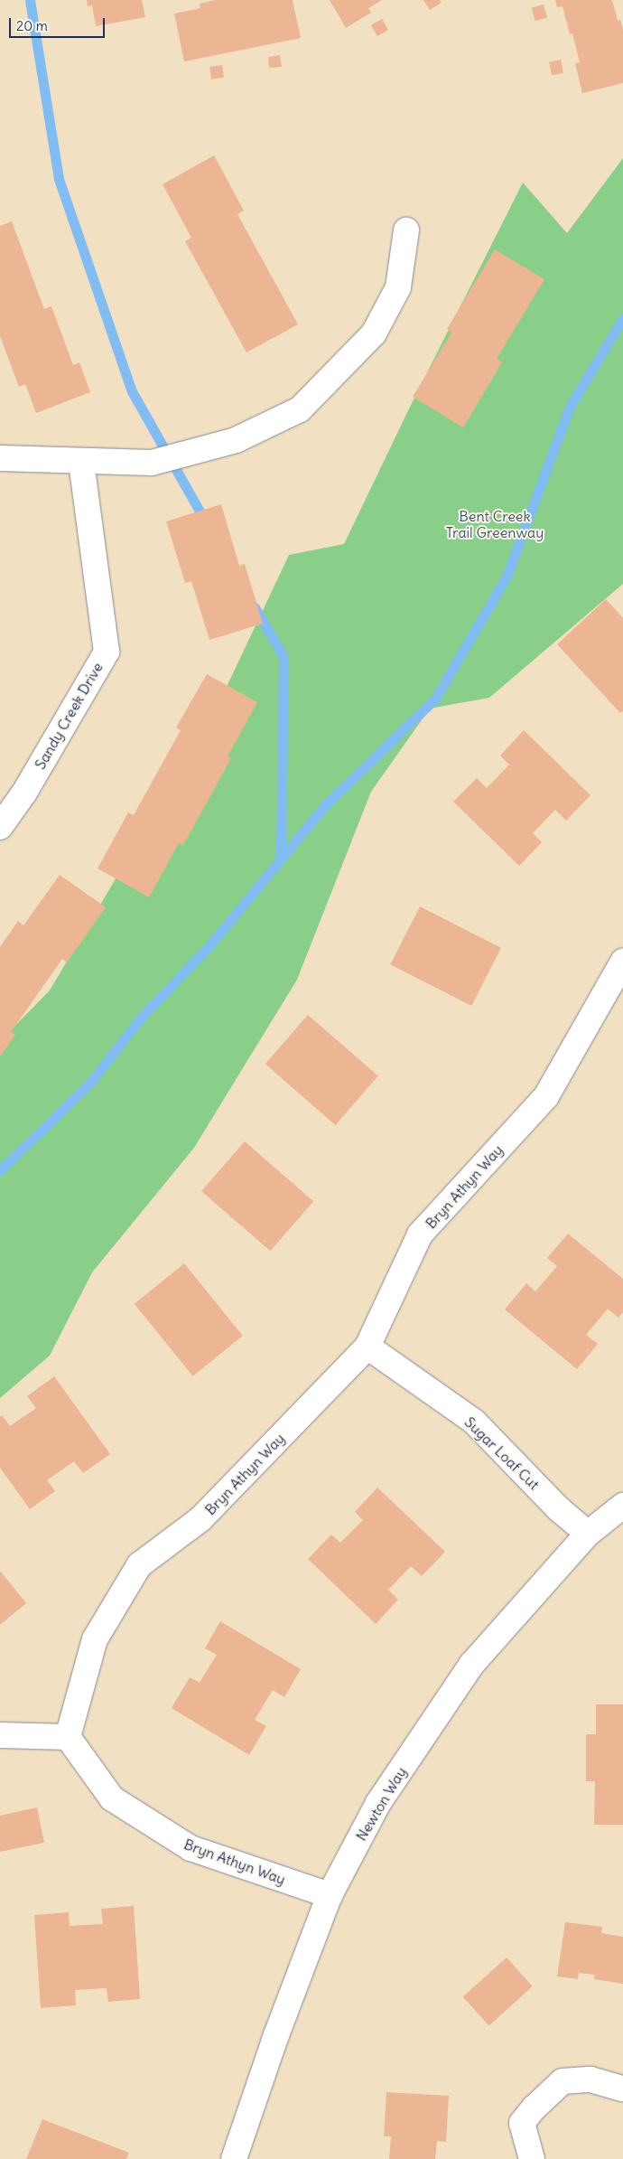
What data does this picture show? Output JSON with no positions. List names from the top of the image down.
{
  "streets": {
    "street": [
      "Sandy Creek Drive",
      "Bryn Athyn Way",
      "Sugar Loaf Cut",
      "Newton Way"
    ]
  },
  "crossings": [
    ["Bryn Athyn Way", "Sugar Loaf Cut"],
    ["Bryn Athyn Way", "Newton Way"],
    ["Sugar Loaf Cut", "Newton Way"]
  ],
  "parks": ["Bent Creek Trail Greenway"],
  "scale_bar": "20 m"
}
